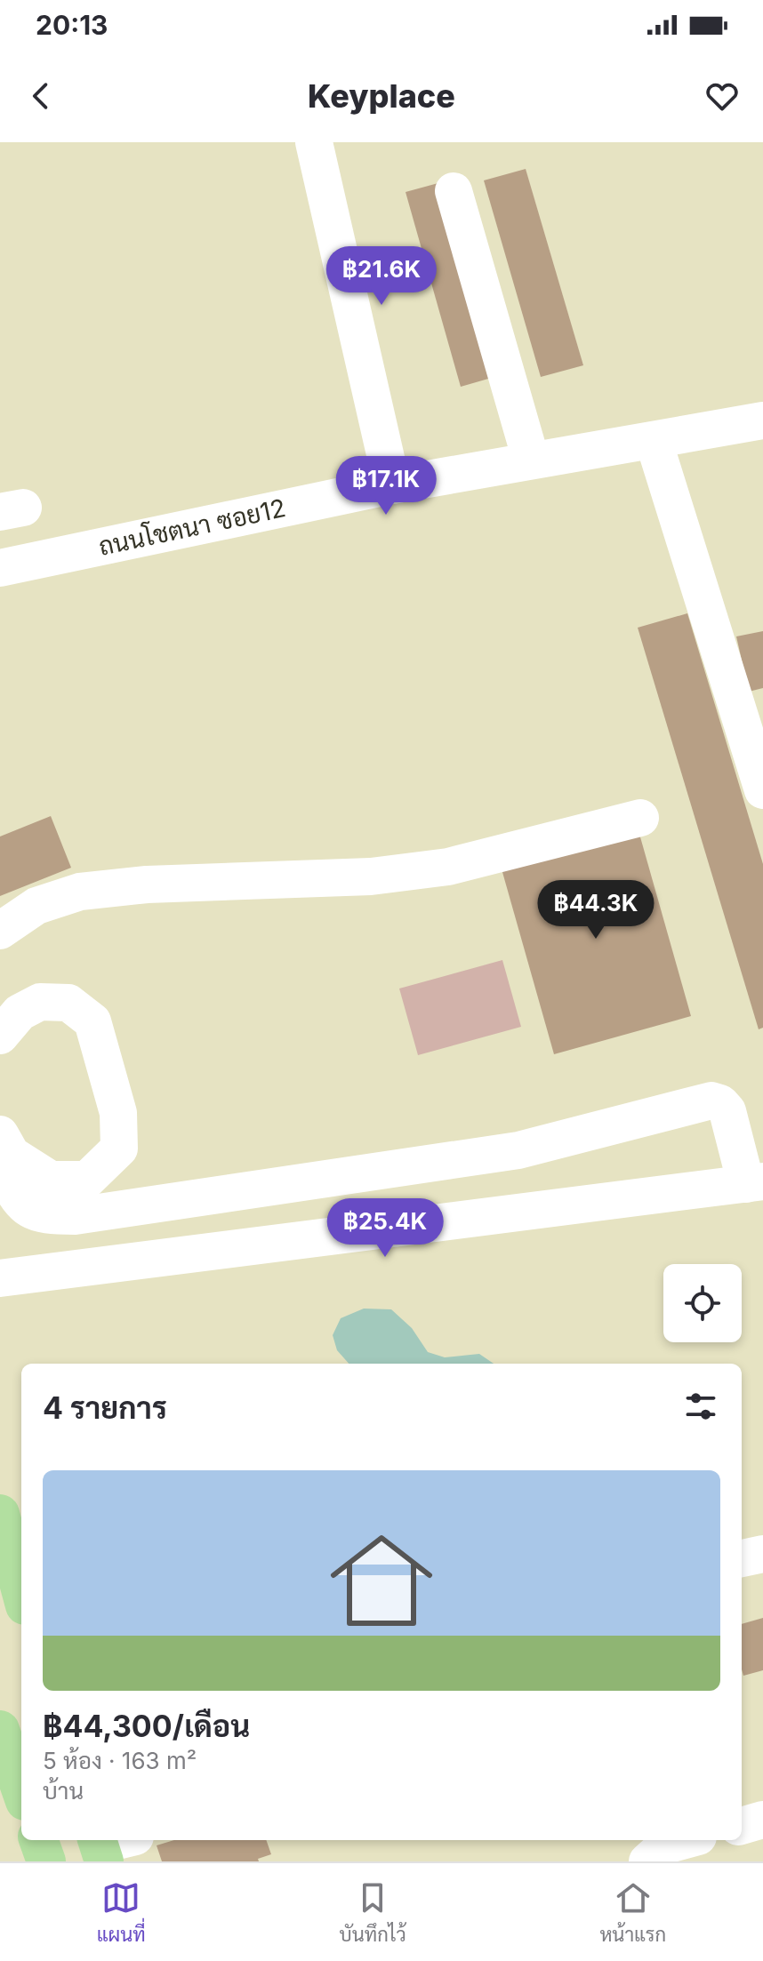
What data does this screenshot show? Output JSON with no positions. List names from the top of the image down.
{
  "streets": {
    "street": ["ถนนโชตนา ซอย12"]
  },
  "page": {
    "status": "20:13",
    "header": "Keyplace",
    "price": [
      "฿21.6K",
      "฿17.1K",
      "฿44.3K",
      "฿25.4K"
    ],
    "heading": "4 รายการ",
    "list": [
      {
        "name": "฿44,300/เดือน",
        "note": "5 ห้อง · 163 m² · บ้าน"
      }
    ],
    "tabs": ["แผนที่", "บันทึกไว้", "หน้าแรก"]
  }
}
